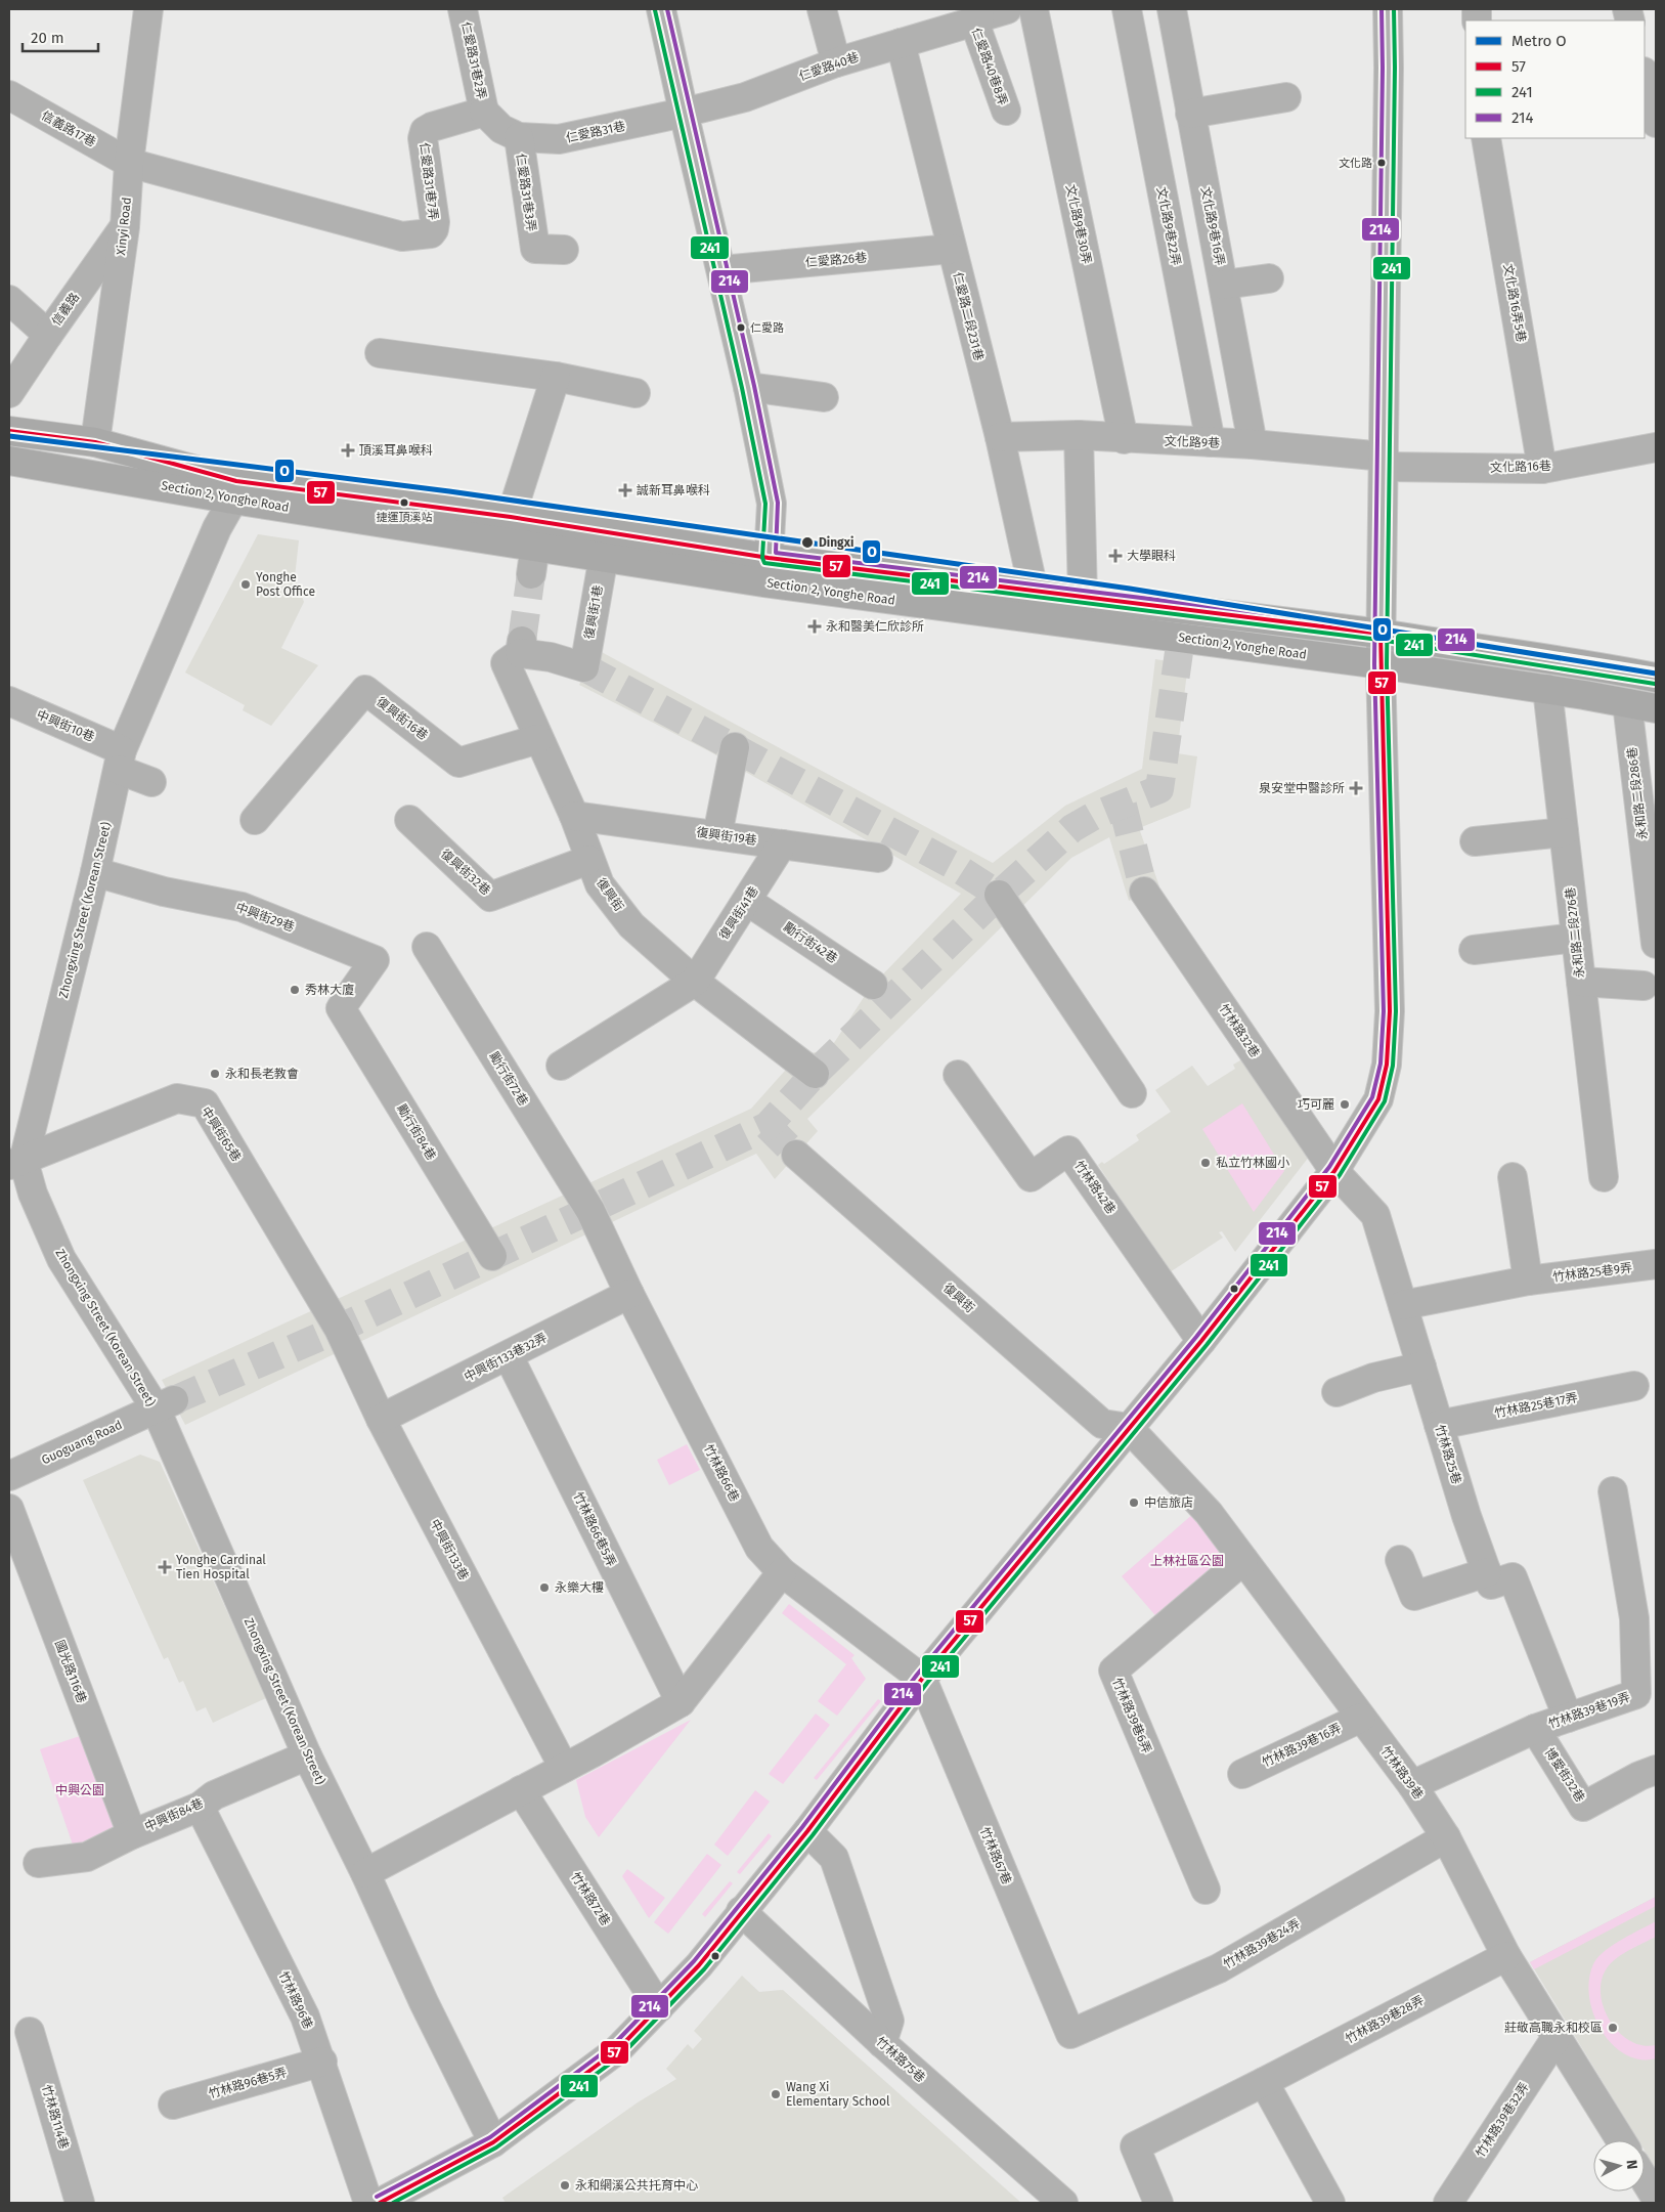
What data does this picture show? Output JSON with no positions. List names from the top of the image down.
{
  "streets": {
    "main road": ["Section 2, Yonghe Road"],
    "street": [
      "仁愛路31巷2弄",
      "仁愛路40巷",
      "仁愛路40巷8弄",
      "信義路17巷",
      "仁愛路31巷",
      "仁愛路31巷7弄",
      "仁愛路31巷3弄",
      "文化路9巷30弄",
      "Xinyi Road",
      "文化路9巷22弄",
      "文化路9巷16弄",
      "仁愛路26巷",
      "文化路16弄5巷",
      "信義路",
      "仁愛路二段231巷",
      "文化路9巷",
      "文化路16巷",
      "復興街1巷",
      "復興街16巷",
      "中興街10巷",
      "永和路二段286巷",
      "復興街19巷",
      "復興街32巷",
      "復興街",
      "Zhongxing Street (Korean Street)",
      "復興街41巷",
      "中興街29巷",
      "永和路二段276巷",
      "勵行街42巷",
      "竹林路32巷",
      "勵行街72巷",
      "勵行街84巷",
      "中興街65巷",
      "竹林路42巷",
      "竹林路25巷9弄",
      "中興街133巷32弄",
      "竹林路25巷17弄",
      "Guoguang Road",
      "竹林路25巷",
      "竹林路66巷",
      "竹林路66巷5弄",
      "中興街133巷",
      "國光路116巷",
      "竹林路39巷19弄",
      "竹林路39巷6弄",
      "竹林路39巷16弄",
      "竹林路39巷",
      "博愛街32巷",
      "中興街84巷",
      "竹林路67巷",
      "竹林路72巷",
      "竹林路39巷24弄",
      "竹林路96巷",
      "竹林路39巷28弄",
      "竹林路75巷",
      "竹林路96巷5弄",
      "竹林路114巷",
      "竹林路39巷32弄"
    ]
  },
  "crossings": [
    ["仁愛路31巷2弄", "仁愛路31巷"],
    ["仁愛路31巷2弄", "仁愛路31巷7弄"],
    ["仁愛路40巷", "仁愛路40巷8弄"],
    ["仁愛路40巷", "仁愛路31巷"],
    ["仁愛路40巷", "仁愛路二段231巷"],
    ["信義路17巷", "仁愛路31巷7弄"],
    ["信義路17巷", "Xinyi Road"],
    ["仁愛路31巷", "仁愛路31巷7弄"],
    ["仁愛路31巷", "仁愛路31巷3弄"],
    ["文化路9巷30弄", "文化路9巷"],
    ["Xinyi Road", "信義路"],
    ["Xinyi Road", "Section 2, Yonghe Road"],
    ["文化路9巷22弄", "文化路9巷"],
    ["文化路9巷16弄", "文化路9巷"],
    ["仁愛路26巷", "仁愛路二段231巷"],
    ["文化路16弄5巷", "文化路16巷"],
    ["仁愛路二段231巷", "文化路9巷"],
    ["仁愛路二段231巷", "Section 2, Yonghe Road"],
    ["文化路9巷", "文化路16巷"],
    ["Section 2, Yonghe Road", "復興街1巷"],
    ["Section 2, Yonghe Road", "永和路二段286巷"],
    ["Section 2, Yonghe Road", "Zhongxing Street (Korean Street)"],
    ["Section 2, Yonghe Road", "永和路二段276巷"],
    ["復興街1巷", "復興街"],
    ["復興街16巷", "復興街"],
    ["中興街10巷", "Zhongxing Street (Korean Street)"],
    ["復興街19巷", "復興街"],
    ["復興街19巷", "復興街41巷"],
    ["復興街32巷", "復興街"],
    ["復興街", "復興街41巷"],
    ["復興街", "竹林路39巷"],
    ["Zhongxing Street (Korean Street)", "中興街29巷"],
    ["Zhongxing Street (Korean Street)", "中興街65巷"],
    ["Zhongxing Street (Korean Street)", "Guoguang Road"],
    ["Zhongxing Street (Korean Street)", "中興街84巷"],
    ["復興街41巷", "勵行街42巷"],
    ["中興街29巷", "勵行街84巷"],
    ["竹林路32巷", "竹林路25巷"],
    ["勵行街72巷", "竹林路66巷"],
    ["中興街65巷", "中興街133巷"],
    ["竹林路25巷9弄", "竹林路25巷"],
    ["中興街133巷32弄", "竹林路66巷"],
    ["中興街133巷32弄", "竹林路66巷5弄"],
    ["中興街133巷32弄", "中興街133巷"],
    ["竹林路25巷17弄", "竹林路25巷"],
    ["竹林路66巷", "竹林路67巷"],
    ["國光路116巷", "中興街84巷"],
    ["竹林路39巷19弄", "竹林路39巷"],
    ["竹林路39巷19弄", "博愛街32巷"],
    ["竹林路39巷6弄", "竹林路39巷"],
    ["竹林路39巷16弄", "竹林路39巷"],
    ["竹林路39巷", "竹林路39巷24弄"],
    ["竹林路39巷", "竹林路39巷28弄"],
    ["竹林路39巷", "竹林路39巷32弄"],
    ["中興街84巷", "竹林路96巷"],
    ["竹林路67巷", "竹林路39巷24弄"],
    ["竹林路96巷", "竹林路96巷5弄"]
  ],
  "parks": ["上林社區公園", "中興公園"],
  "places": {
    "other": [
      "文化路",
      "仁愛路",
      "捷運頂溪站",
      "Dingxi",
      "Yonghe Post Office",
      "秀林大廈",
      "永和長老教會",
      "巧可麗",
      "私立竹林國小",
      "中信旅店",
      "永樂大樓",
      "莊敬高職永和校區",
      "Wang Xi Elementary School",
      "永和網溪公共托育中心"
    ],
    "health": [
      "頂溪耳鼻喉科",
      "誠新耳鼻喉科",
      "大學眼科",
      "永和醫美仁欣診所",
      "泉安堂中醫診所",
      "Yonghe Cardinal Tien Hospital"
    ]
  },
  "lines": [
    "transit line 241",
    "transit line 214",
    "transit line 57",
    "metro line O"
  ],
  "legend": [
    "Metro O",
    "57",
    "241",
    "214"
  ],
  "scale_bar": "20 m",
  "north": "right"
}
